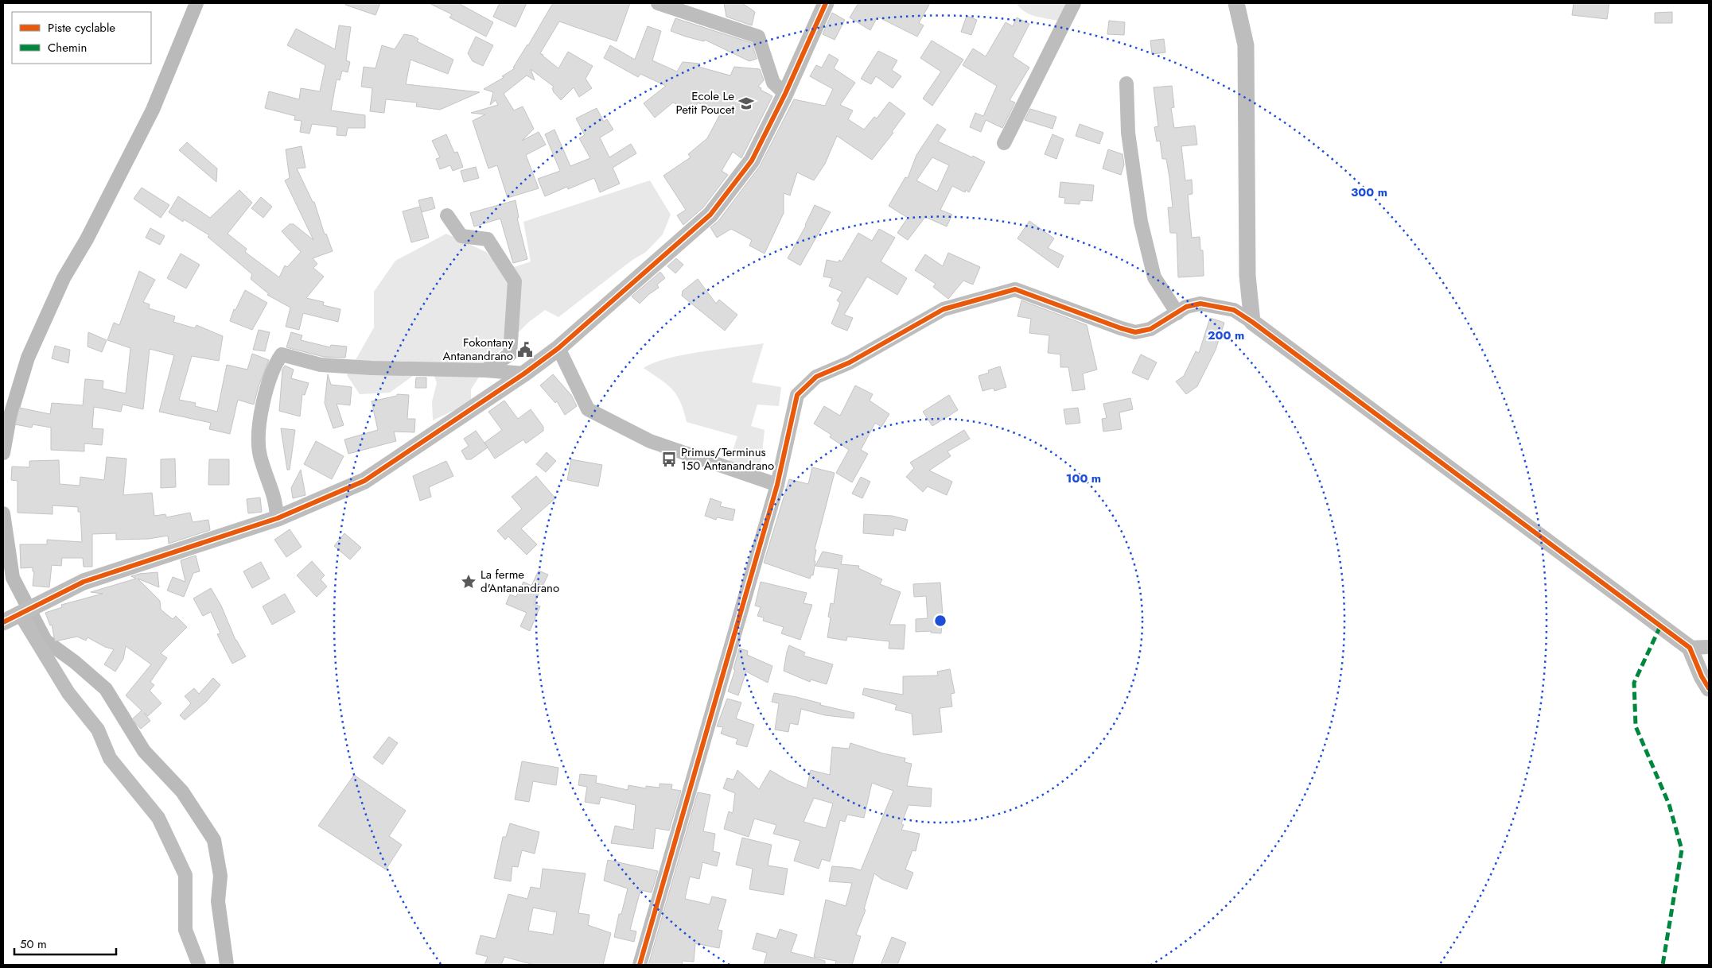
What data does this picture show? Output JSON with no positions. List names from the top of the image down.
{
  "places": {
    "school or university": ["Ecole Le Petit Poucet"],
    "public building": ["Fokontany Antanandrano"],
    "bus stop": ["Primus/Terminus 150 Antanandrano"],
    "place": ["La ferme d'Antanandrano"]
  },
  "legend": ["Piste cyclable", "Chemin"],
  "scale_bar": "50 m",
  "rings": ["300 m", "200 m", "100 m"]
}
